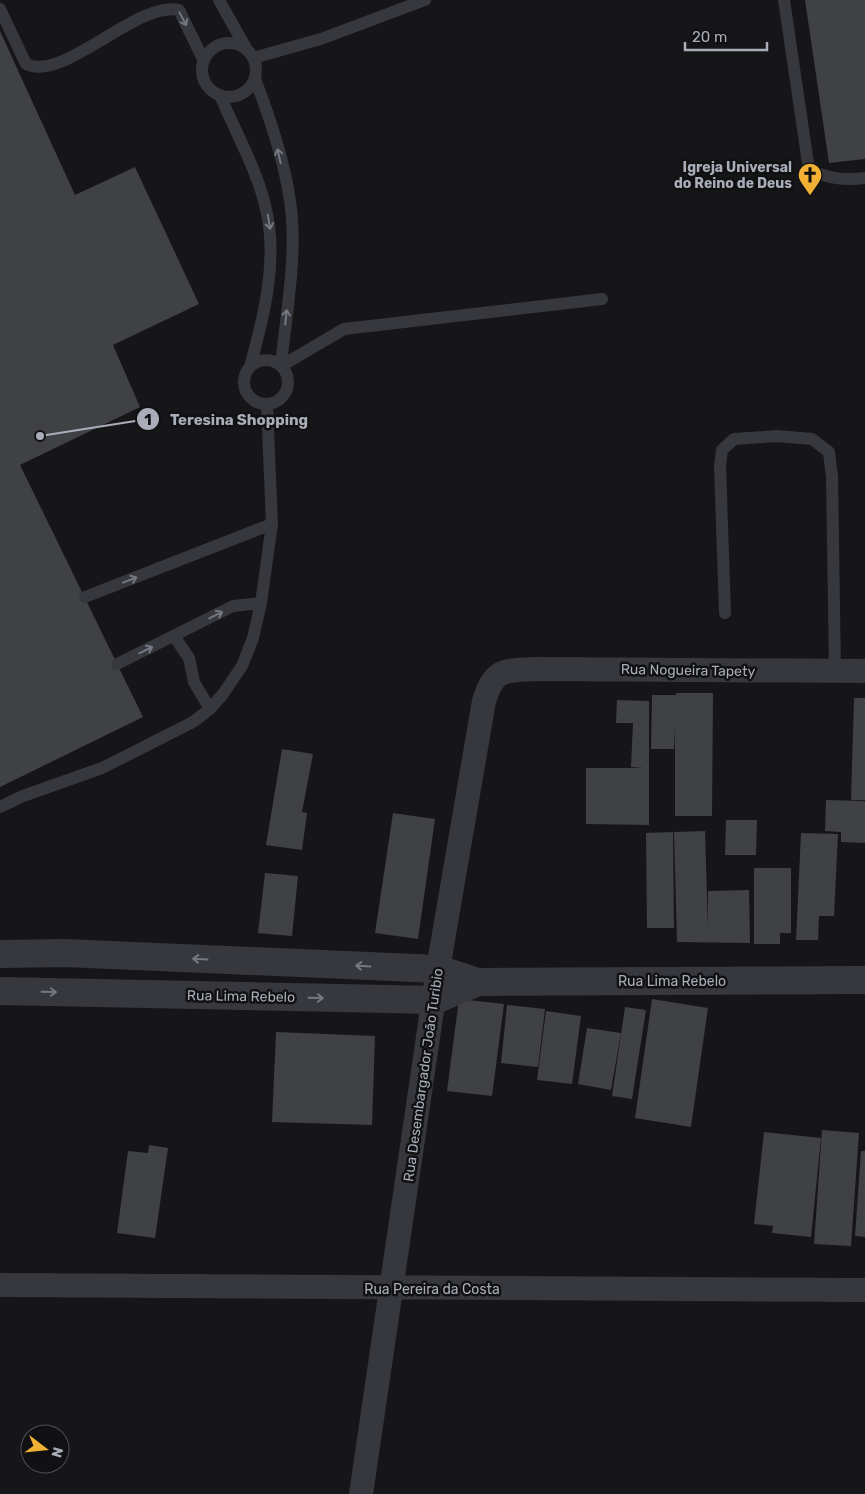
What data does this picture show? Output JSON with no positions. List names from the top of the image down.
{
  "streets": {
    "street": [
      "Rua Nogueira Tapety",
      "Rua Lima Rebelo",
      "Rua Desembargador João Turibio",
      "Rua Pereira da Costa"
    ]
  },
  "crossings": [
    ["Rua Nogueira Tapety", "Rua Desembargador João Turibio"],
    ["Rua Lima Rebelo", "Rua Desembargador João Turibio"],
    ["Rua Desembargador João Turibio", "Rua Pereira da Costa"]
  ],
  "places": {
    "church": ["Igreja Universal do Reino de Deus"],
    "other": ["Teresina Shopping"]
  },
  "scale_bar": "20 m",
  "north": "right"
}
